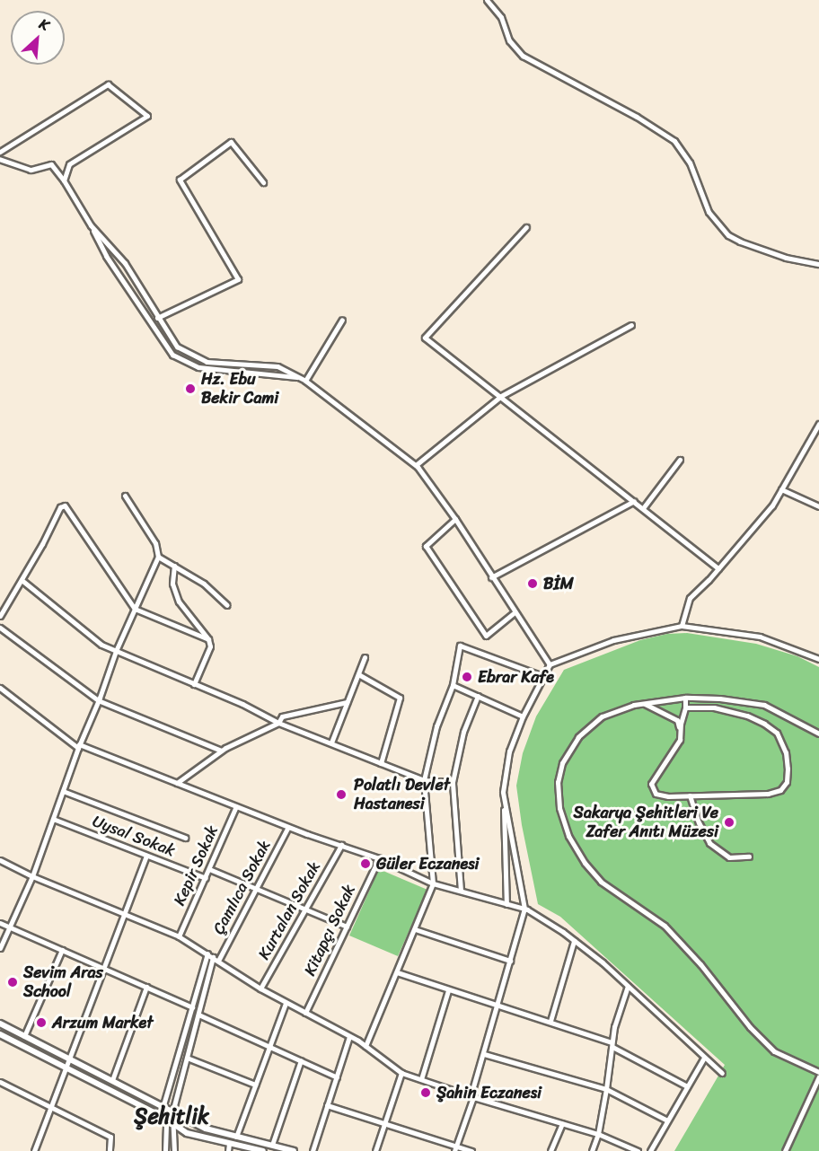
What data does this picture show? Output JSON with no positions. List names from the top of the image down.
{
  "streets": {
    "street": [
      "Uysal Sokak",
      "Kepir Sokak",
      "Çamlıca Sokak",
      "Kurtalan Sokak",
      "Kitapçı Sokak"
    ]
  },
  "crossings": [
    ["Uysal Sokak", "Kepir Sokak"]
  ],
  "districts": ["Şehitlik"],
  "places": [
    "Hz. Ebu Bekir Cami",
    "BİM",
    "Ebrar Kafe",
    "Polatlı Devlet Hastanesi",
    "Sakarya Şehitleri Ve Zafer Anıtı Müzesi",
    "Güler Eczanesi",
    "Sevim Aras School",
    "Arzum Market",
    "Şahin Eczanesi"
  ],
  "north": "top right"
}
